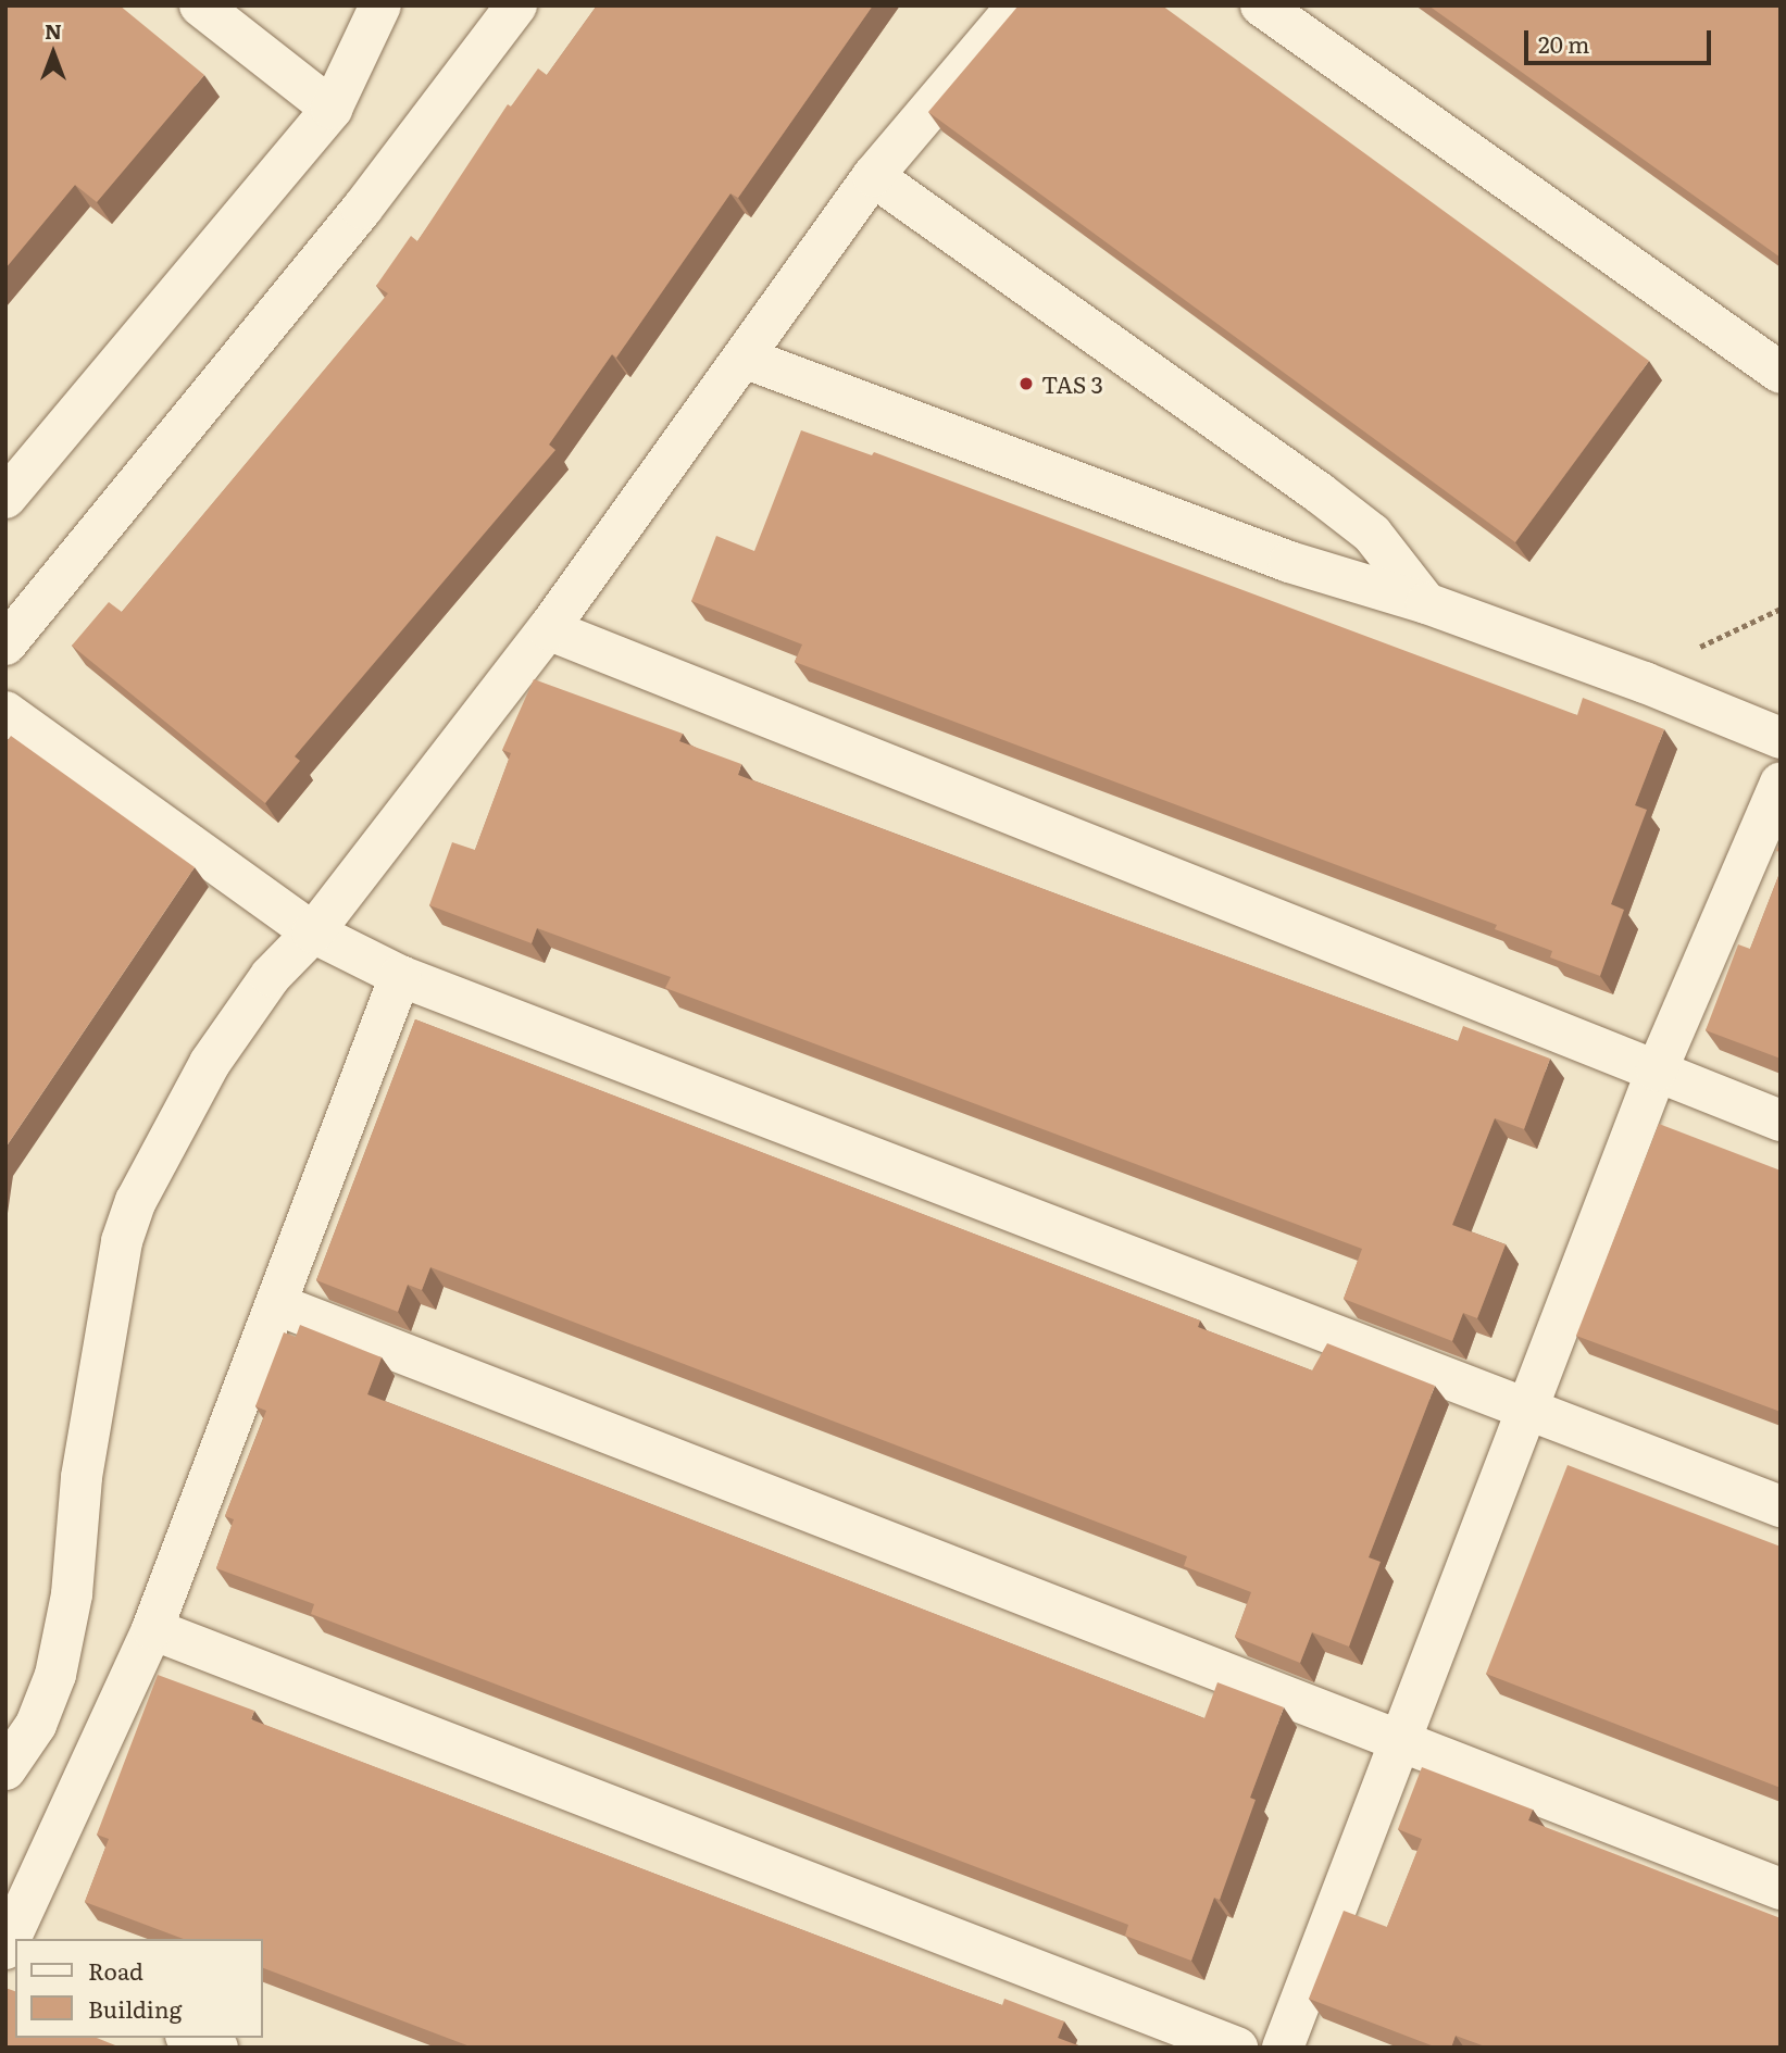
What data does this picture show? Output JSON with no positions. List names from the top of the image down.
{
  "places": ["TAS 3"],
  "legend": ["Road", "Building"],
  "scale_bar": "20 m",
  "north": "top"
}
